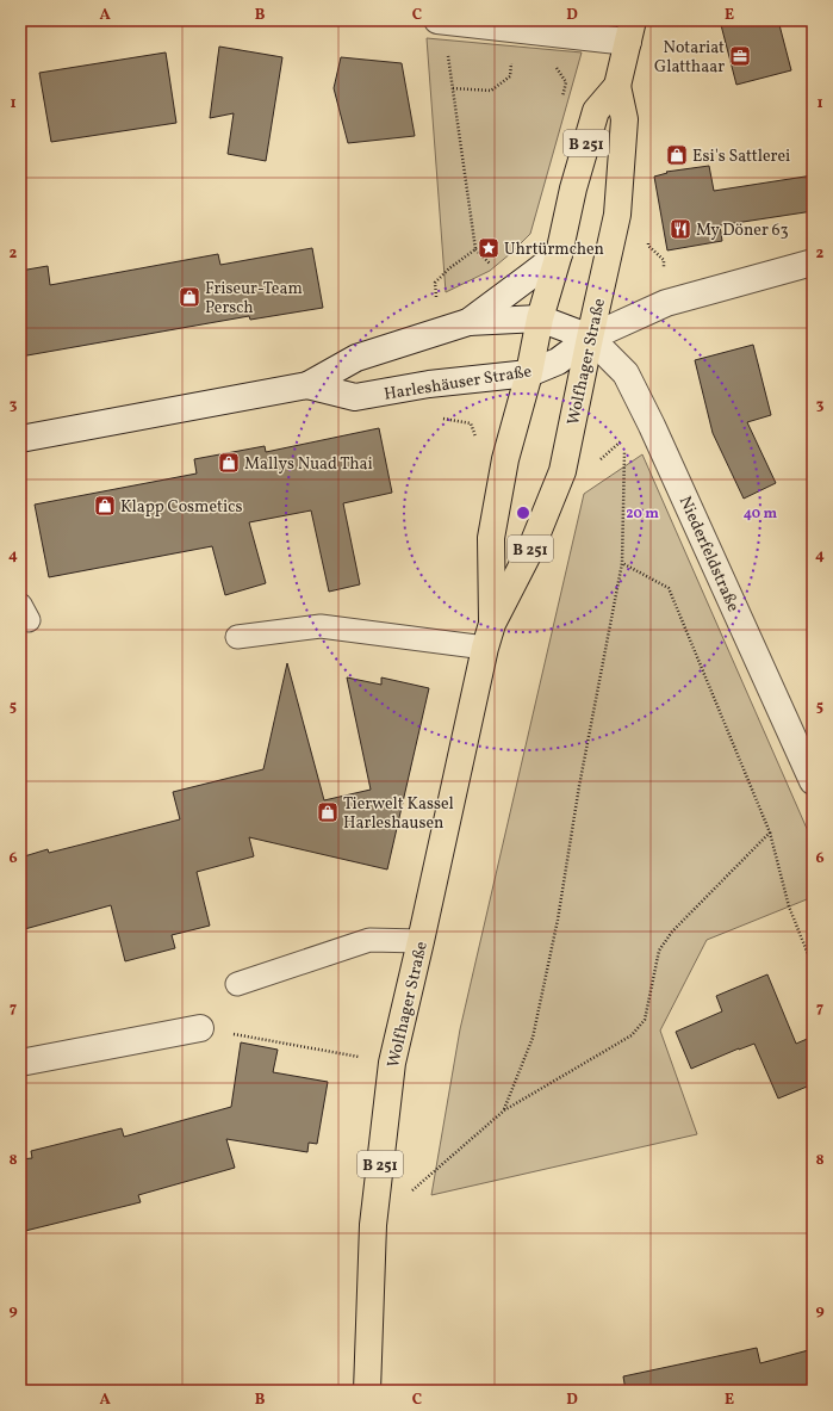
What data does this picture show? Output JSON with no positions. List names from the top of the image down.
{
  "streets": {
    "main road": ["B 251", "Wolfhager Straße"],
    "street": ["Harleshäuser Straße", "Niederfeldstraße"]
  },
  "crossings": [
    ["Wolfhager Straße", "Harleshäuser Straße"],
    ["Wolfhager Straße", "Niederfeldstraße"],
    ["Harleshäuser Straße", "Niederfeldstraße"]
  ],
  "places": {
    "office": ["Notariat Glatthaar"],
    "shop": [
      "Esi's Sattlerei",
      "Friseur-Team Persch",
      "Mallys Nuad Thai",
      "Klapp Cosmetics",
      "Tierwelt Kassel Harleshausen"
    ],
    "restaurant": ["My Döner 63"],
    "place": ["Uhrtürmchen"]
  },
  "grid": {
    "columns": [
      "A",
      "B",
      "C",
      "D",
      "E"
    ],
    "rows": [
      "1",
      "2",
      "3",
      "4",
      "5",
      "6",
      "7",
      "8",
      "9"
    ]
  },
  "rings": ["20 m", "40 m"]
}
